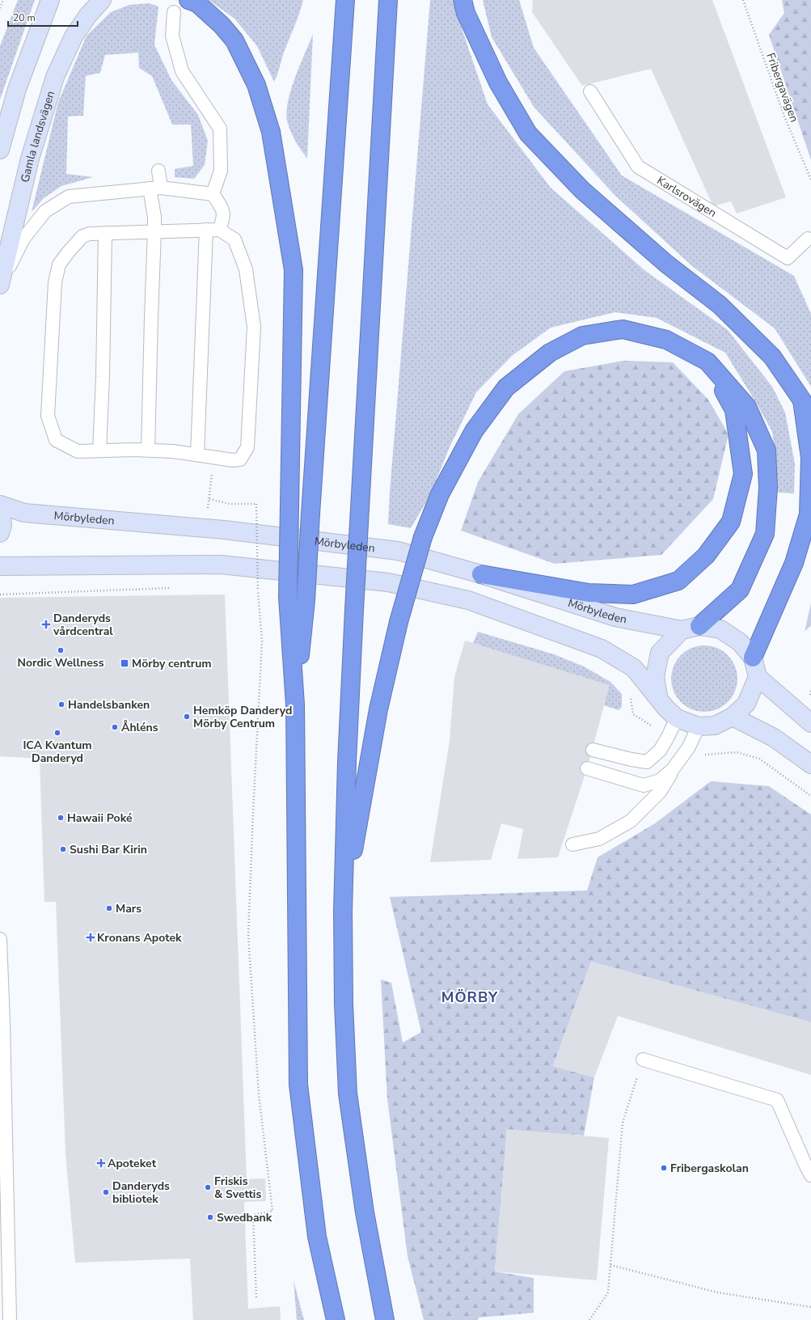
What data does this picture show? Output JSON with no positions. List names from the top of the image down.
{
  "streets": {
    "street": ["Gamla landsvägen", "Mörbyleden"],
    "lane": ["Karlsrovägen"],
    "path": ["Fribergavägen"]
  },
  "districts": ["MÖRBY"],
  "places": {
    "health": ["Danderyds vårdcentral", "Kronans Apotek", "Apoteket"],
    "other": [
      "Nordic Wellness",
      "Handelsbanken",
      "Hemköp Danderyd Mörby Centrum",
      "Åhléns",
      "ICA Kvantum Danderyd",
      "Hawaii Poké",
      "Sushi Bar Kirin",
      "Mars",
      "Fribergaskolan",
      "Friskis & Svettis",
      "Danderyds bibliotek",
      "Swedbank"
    ],
    "transit": ["Mörby centrum"]
  },
  "scale_bar": "20 m"
}
